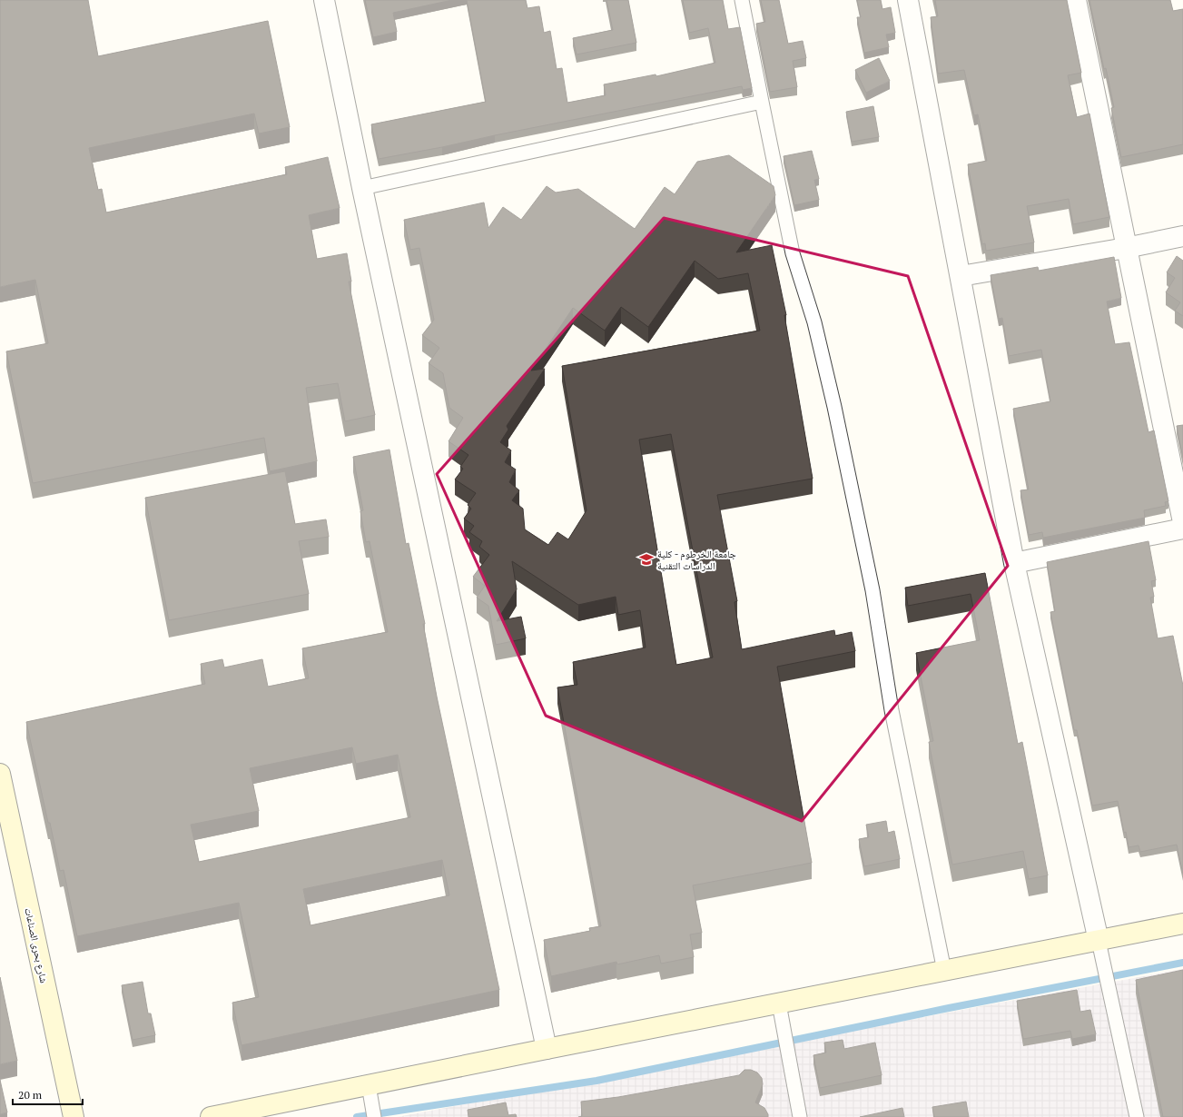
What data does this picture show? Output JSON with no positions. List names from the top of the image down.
{
  "streets": {
    "street": ["شارع بحرى الصناعات"]
  },
  "places": {
    "school or university": ["جامعة الخرطوم - كلية الدراسات التقنية"]
  },
  "scale_bar": "20 m"
}
